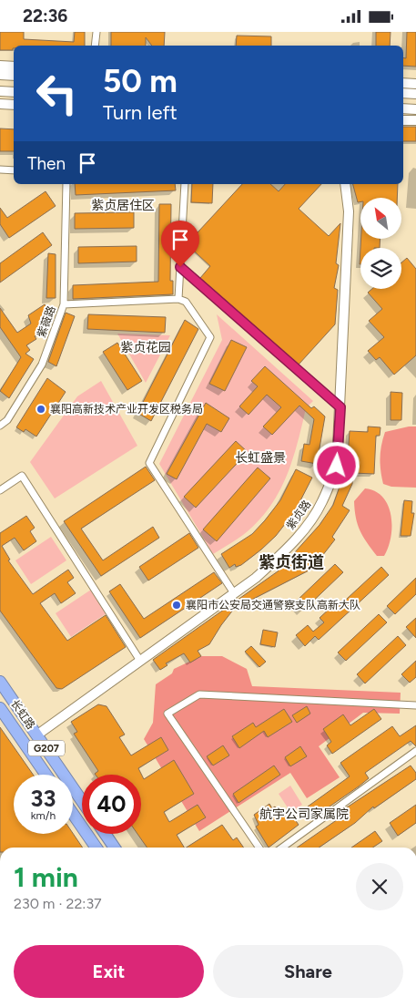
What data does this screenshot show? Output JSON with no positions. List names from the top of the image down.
{
  "streets": {
    "highway": ["长虹路", "G207"],
    "street": ["紫薇路", "紫贞路"]
  },
  "crossings": [
    ["紫贞路", "长虹路"]
  ],
  "districts": [
    "紫贞居住区",
    "紫贞花园",
    "长虹盛景",
    "紫贞街道",
    "航宇公司家属院"
  ],
  "places": ["襄阳高新技术产业开发区税务局", "襄阳市公安局交通警察支队高新大队"],
  "north": "top left",
  "page": {
    "status": "22:36",
    "turn": ["50 m", "Turn left"],
    "then": "Then",
    "speed": "33 km/h",
    "limit": "40",
    "heading": ["1 min", "230 m · 22:37"],
    "buttons": ["Exit", "Share"]
  }
}
